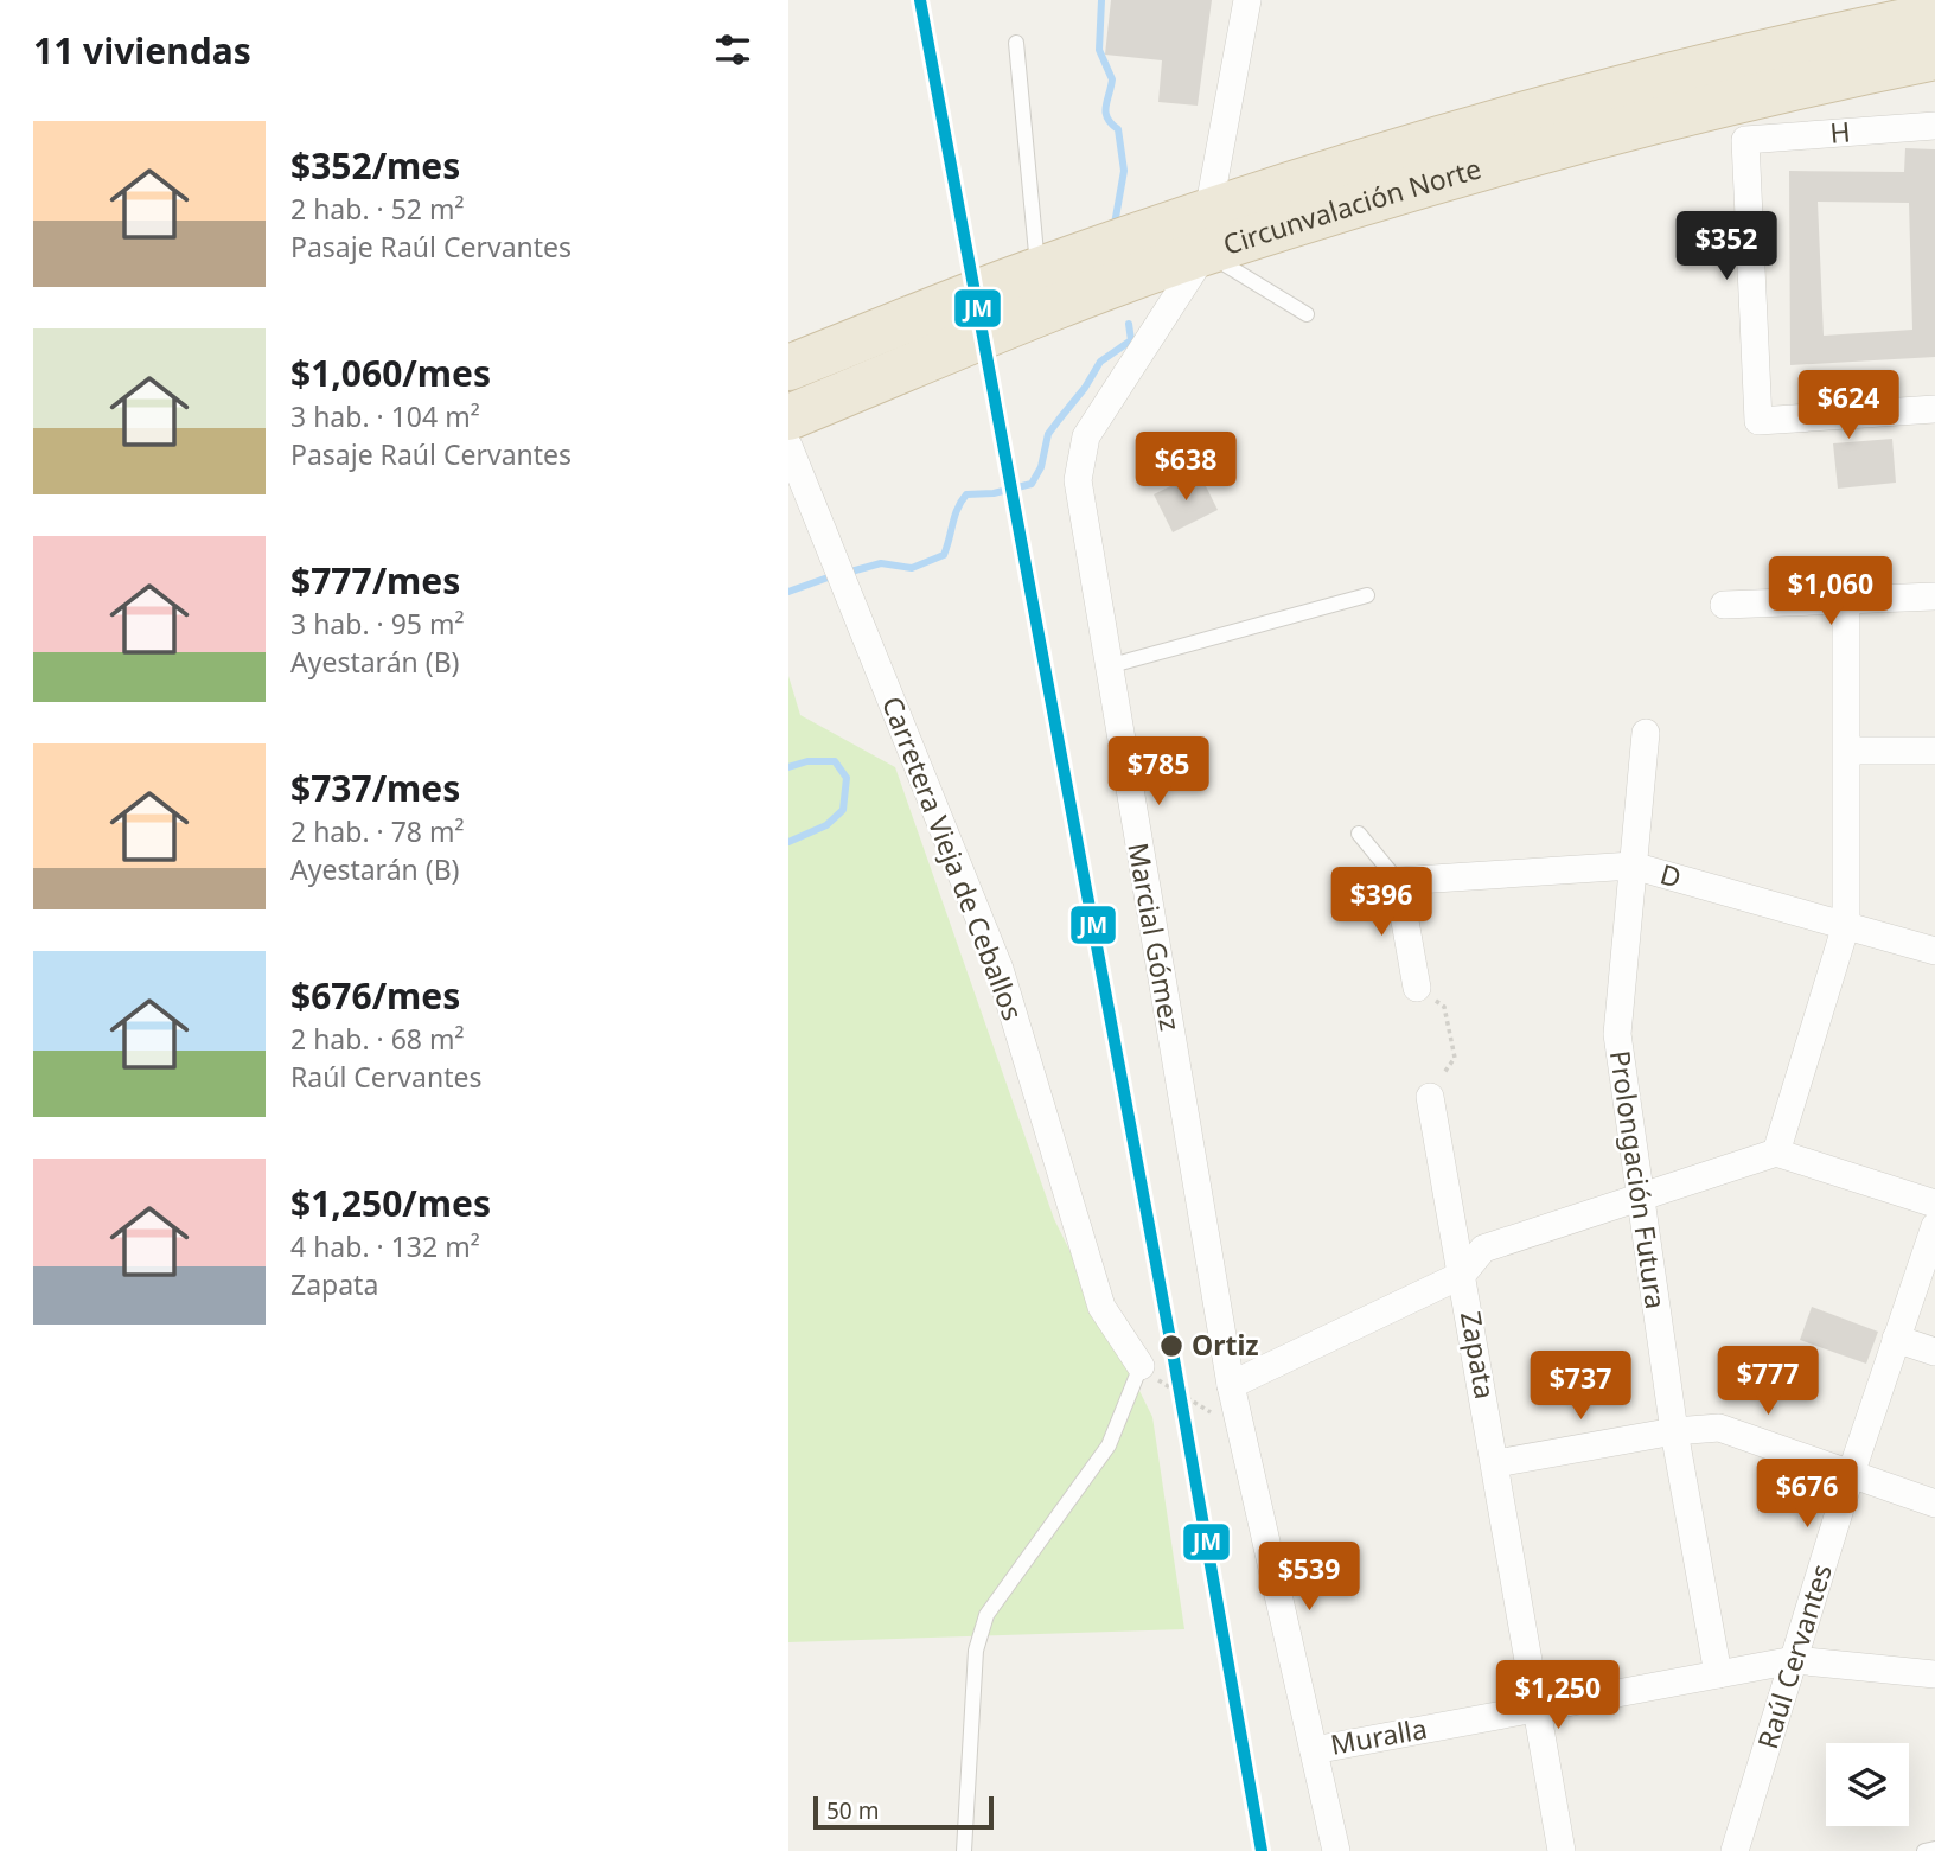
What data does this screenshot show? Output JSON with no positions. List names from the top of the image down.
{
  "streets": {
    "highway": ["Circunvalación Norte"],
    "street": [
      "H",
      "Carretera Vieja de Ceballos",
      "D",
      "Marcial Gómez",
      "Prolongación Futura",
      "Zapata",
      "Raúl Cervantes",
      "Muralla"
    ]
  },
  "crossings": [
    ["Circunvalación Norte", "Marcial Gómez"],
    ["D", "Prolongación Futura"],
    ["Marcial Gómez", "Muralla"],
    ["Prolongación Futura", "Muralla"],
    ["Zapata", "Muralla"],
    ["Raúl Cervantes", "Muralla"]
  ],
  "places": ["Ortiz"],
  "lines": ["transit line JM"],
  "scale_bar": "50 m",
  "page": {
    "heading": "11 viviendas",
    "list": [
      {
        "name": "$352/mes",
        "note": "2 hab. · 52 m² · Pasaje Raúl Cervantes"
      },
      {
        "name": "$1,060/mes",
        "note": "3 hab. · 104 m² · Pasaje Raúl Cervantes"
      },
      {
        "name": "$777/mes",
        "note": "3 hab. · 95 m² · Ayestarán (B)"
      },
      {
        "name": "$737/mes",
        "note": "2 hab. · 78 m² · Ayestarán (B)"
      },
      {
        "name": "$676/mes",
        "note": "2 hab. · 68 m² · Raúl Cervantes"
      },
      {
        "name": "$1,250/mes",
        "note": "4 hab. · 132 m² · Zapata"
      }
    ],
    "price": [
      "$352",
      "$624",
      "$638",
      "$1,060",
      "$785",
      "$396",
      "$777",
      "$737",
      "$676",
      "$539",
      "$1,250"
    ],
    "scale": "50 m"
  }
}
